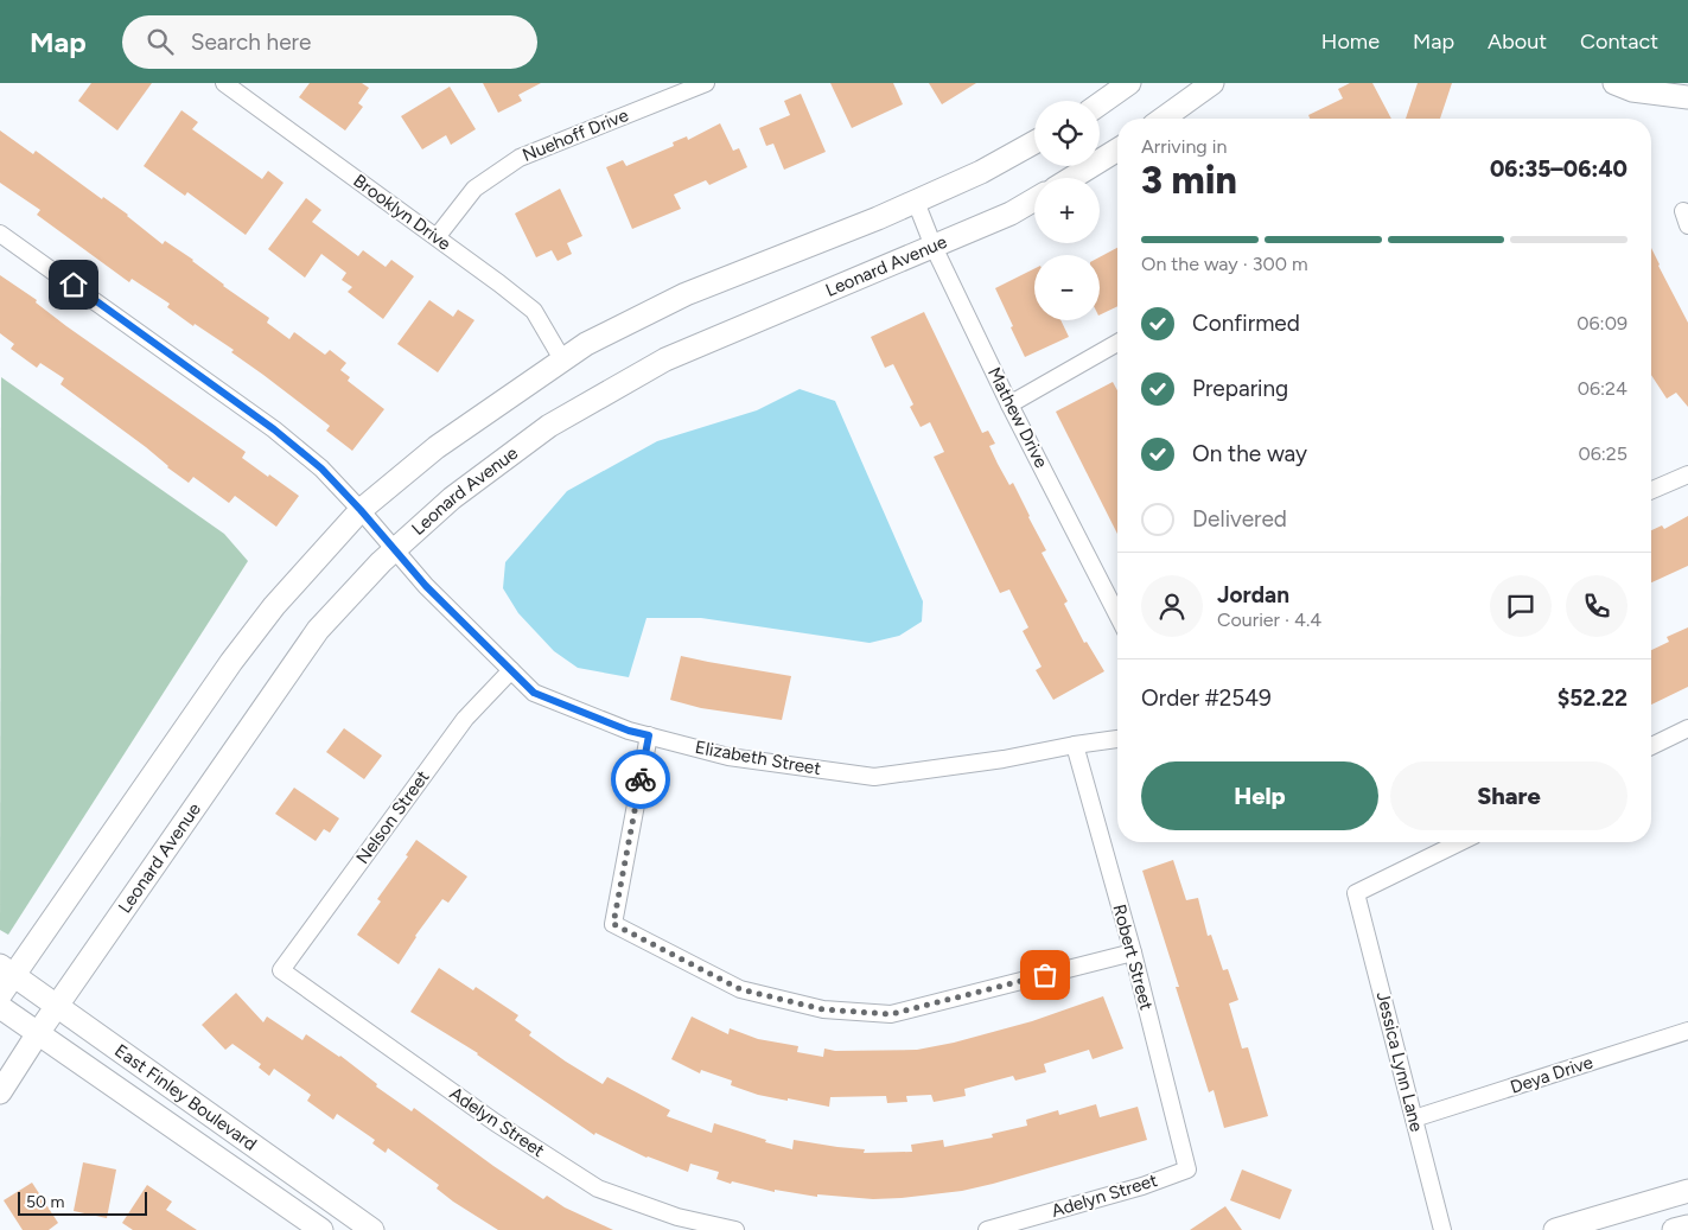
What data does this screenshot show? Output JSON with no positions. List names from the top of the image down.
{
  "streets": {
    "street": [
      "Nuehoff Drive",
      "Brooklyn Drive",
      "Leonard Avenue",
      "Mathew Drive",
      "Elizabeth Street",
      "Nelson Street",
      "Robert Street",
      "Jessica Lynn Lane",
      "Deya Drive",
      "East Finley Boulevard",
      "Adelyn Street"
    ]
  },
  "crossings": [
    ["Nuehoff Drive", "Brooklyn Drive"],
    ["Leonard Avenue", "Mathew Drive"],
    ["Leonard Avenue", "Elizabeth Street"],
    ["Leonard Avenue", "East Finley Boulevard"],
    ["Elizabeth Street", "Nelson Street"],
    ["Elizabeth Street", "Robert Street"],
    ["Nelson Street", "Adelyn Street"],
    ["Robert Street", "Adelyn Street"],
    ["Jessica Lynn Lane", "Deya Drive"]
  ],
  "scale_bar": "50 m",
  "page": {
    "header": "Map",
    "search": "Search here",
    "nav": [
      "Home",
      "Map",
      "About",
      "Contact"
    ],
    "map_buttons": ["+", "−"],
    "heading": ["3 min", "Arriving in", "06:35–06:40"],
    "panel": [
      "Jordan",
      "Courier · 4.4",
      "Order #2549",
      "$52.22"
    ],
    "bar": "On the way · 300 m",
    "list": [
      ["Confirmed", "06:09"],
      ["Preparing", "06:24"],
      ["On the way", "06:25"],
      "Delivered"
    ],
    "buttons": ["Help", "Share"],
    "scale": "50 m"
  }
}
